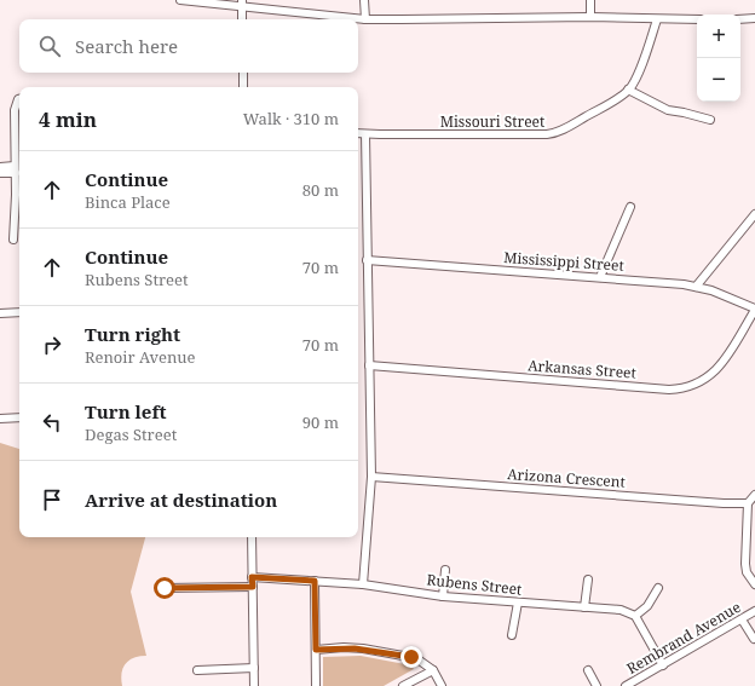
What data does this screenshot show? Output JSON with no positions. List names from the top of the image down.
{
  "streets": {
    "street": [
      "Missouri Street",
      "Mississippi Street",
      "Arkansas Street",
      "Arizona Crescent",
      "Rubens Street",
      "Rembrand Avenue"
    ]
  },
  "crossings": [
    ["Mississippi Street", "Arkansas Street"]
  ],
  "page": {
    "map_buttons": ["+", "−"],
    "search": "Search here",
    "heading": ["4 min", "Walk · 310 m"],
    "list": [
      ["Continue", "Binca Place", "80 m"],
      ["Continue", "Rubens Street", "70 m"],
      ["Turn right", "Renoir Avenue", "70 m"],
      ["Turn left", "Degas Street", "90 m"],
      "Arrive at destination"
    ]
  }
}
